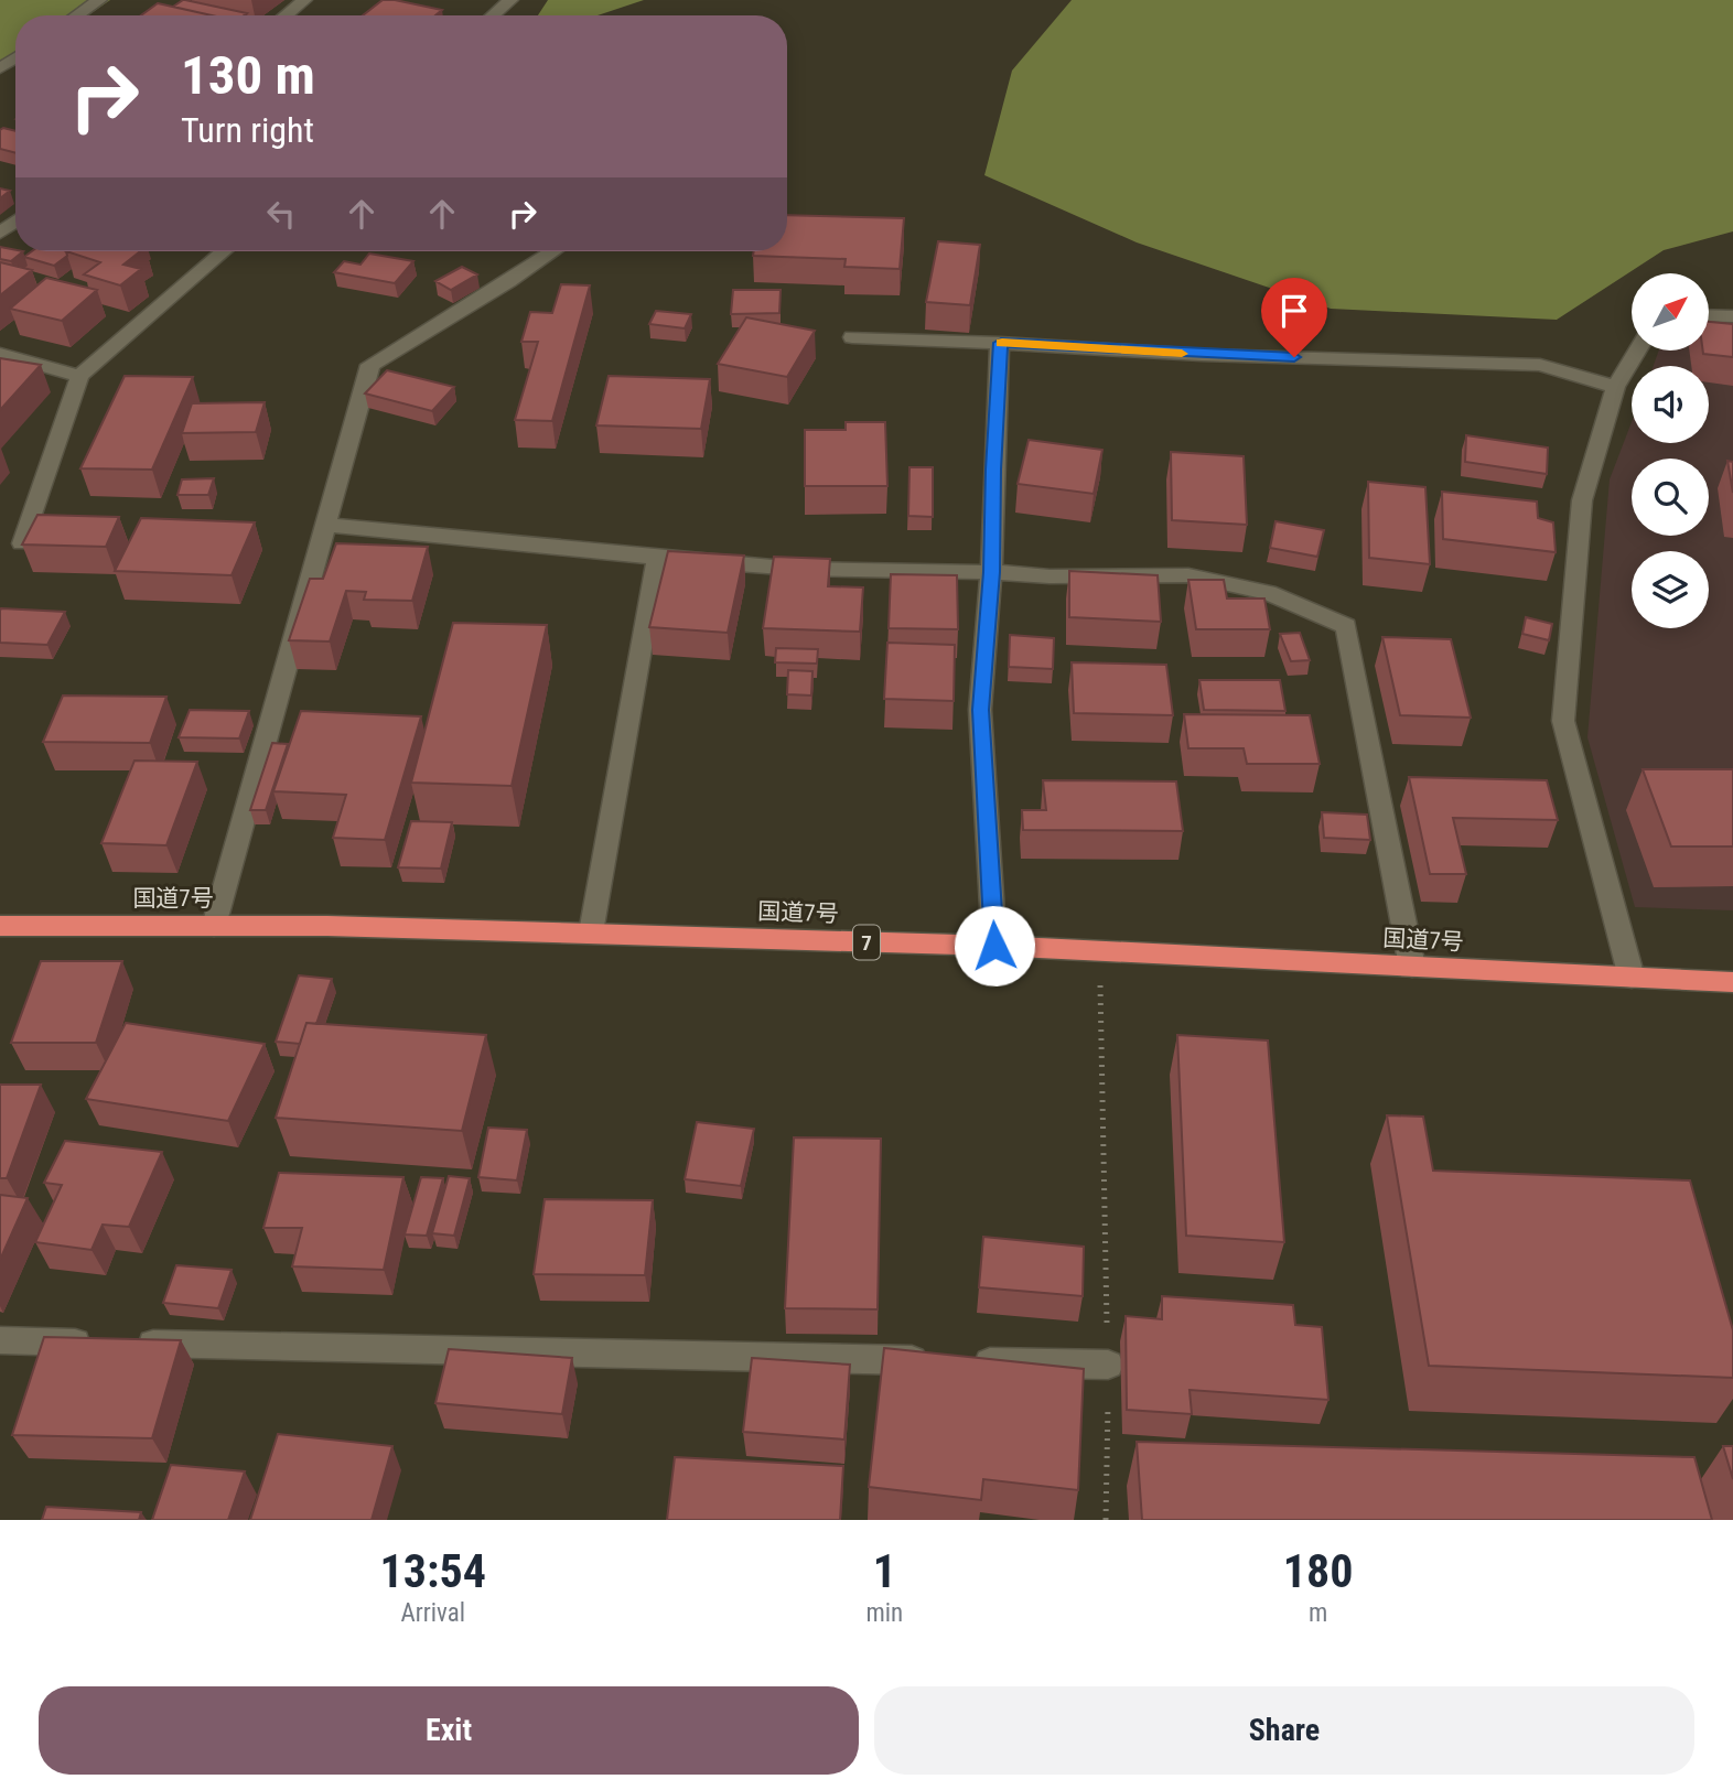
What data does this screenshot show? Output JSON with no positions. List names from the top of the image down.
{
  "streets": {
    "highway": ["国道7号", "7"]
  },
  "north": "top right",
  "page": {
    "turn": ["130 m", "Turn right"],
    "eta": [
      "13:54",
      "Arrival",
      "1",
      "min",
      "180",
      "m"
    ],
    "buttons": ["Exit", "Share"]
  }
}
